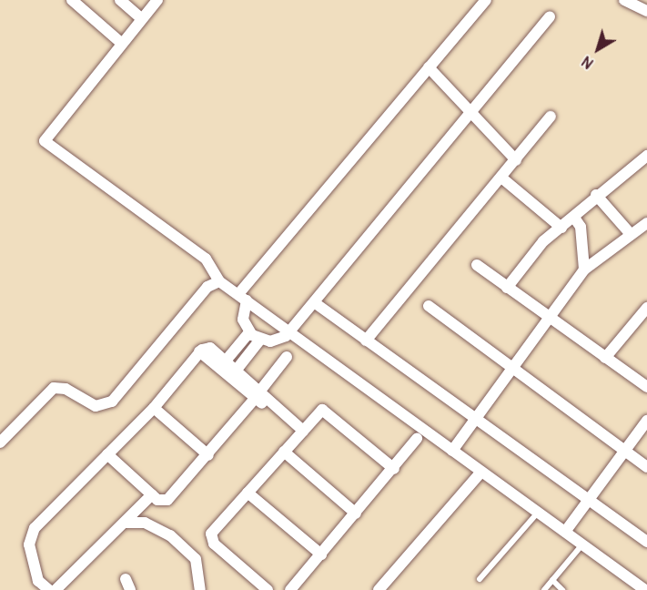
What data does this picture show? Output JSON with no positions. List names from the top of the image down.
{
  "north": "bottom left"
}
